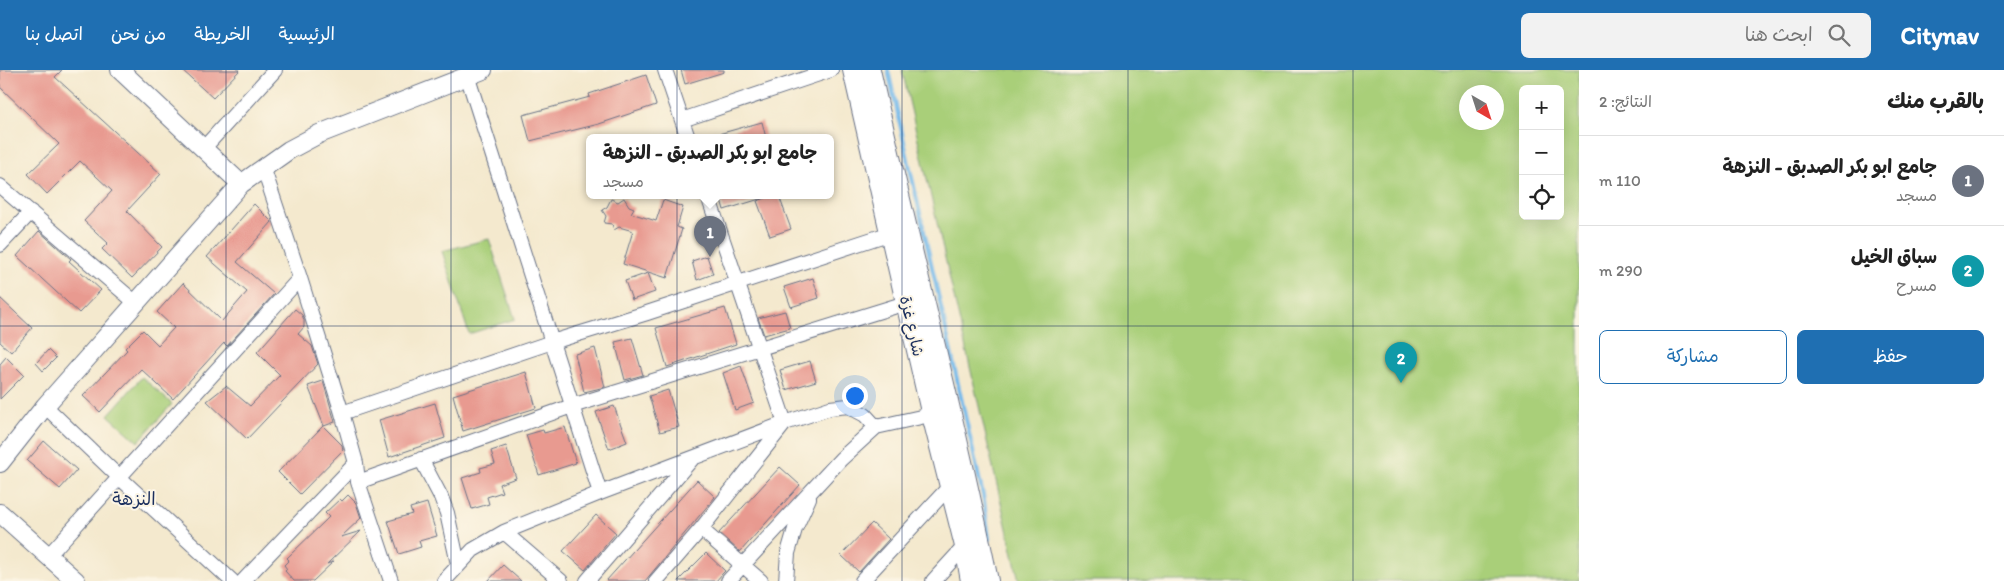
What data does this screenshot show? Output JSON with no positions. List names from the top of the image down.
{
  "streets": {
    "main road": ["شارع غزة"]
  },
  "districts": ["النزهة"],
  "north": "bottom right",
  "page": {
    "header": "Citynav",
    "search": "ابحث هنا",
    "nav": [
      "الرئيسية",
      "الخريطة",
      "من نحن",
      "اتصل بنا"
    ],
    "heading": ["بالقرب منك", "النتائج: 2"],
    "map_buttons": ["+", "−"],
    "popup": ["جامع ابو بكر الصدبق - النزهة", "مسجد"],
    "list": [
      {
        "mark": "1",
        "name": "جامع ابو بكر الصدبق - النزهة",
        "note": "مسجد",
        "value": "110 m"
      },
      {
        "mark": "2",
        "name": "سباق الخيل",
        "note": "مسرح",
        "value": "290 m"
      }
    ],
    "pins": ["1", "2"],
    "buttons": ["حفظ", "مشاركة"]
  }
}
